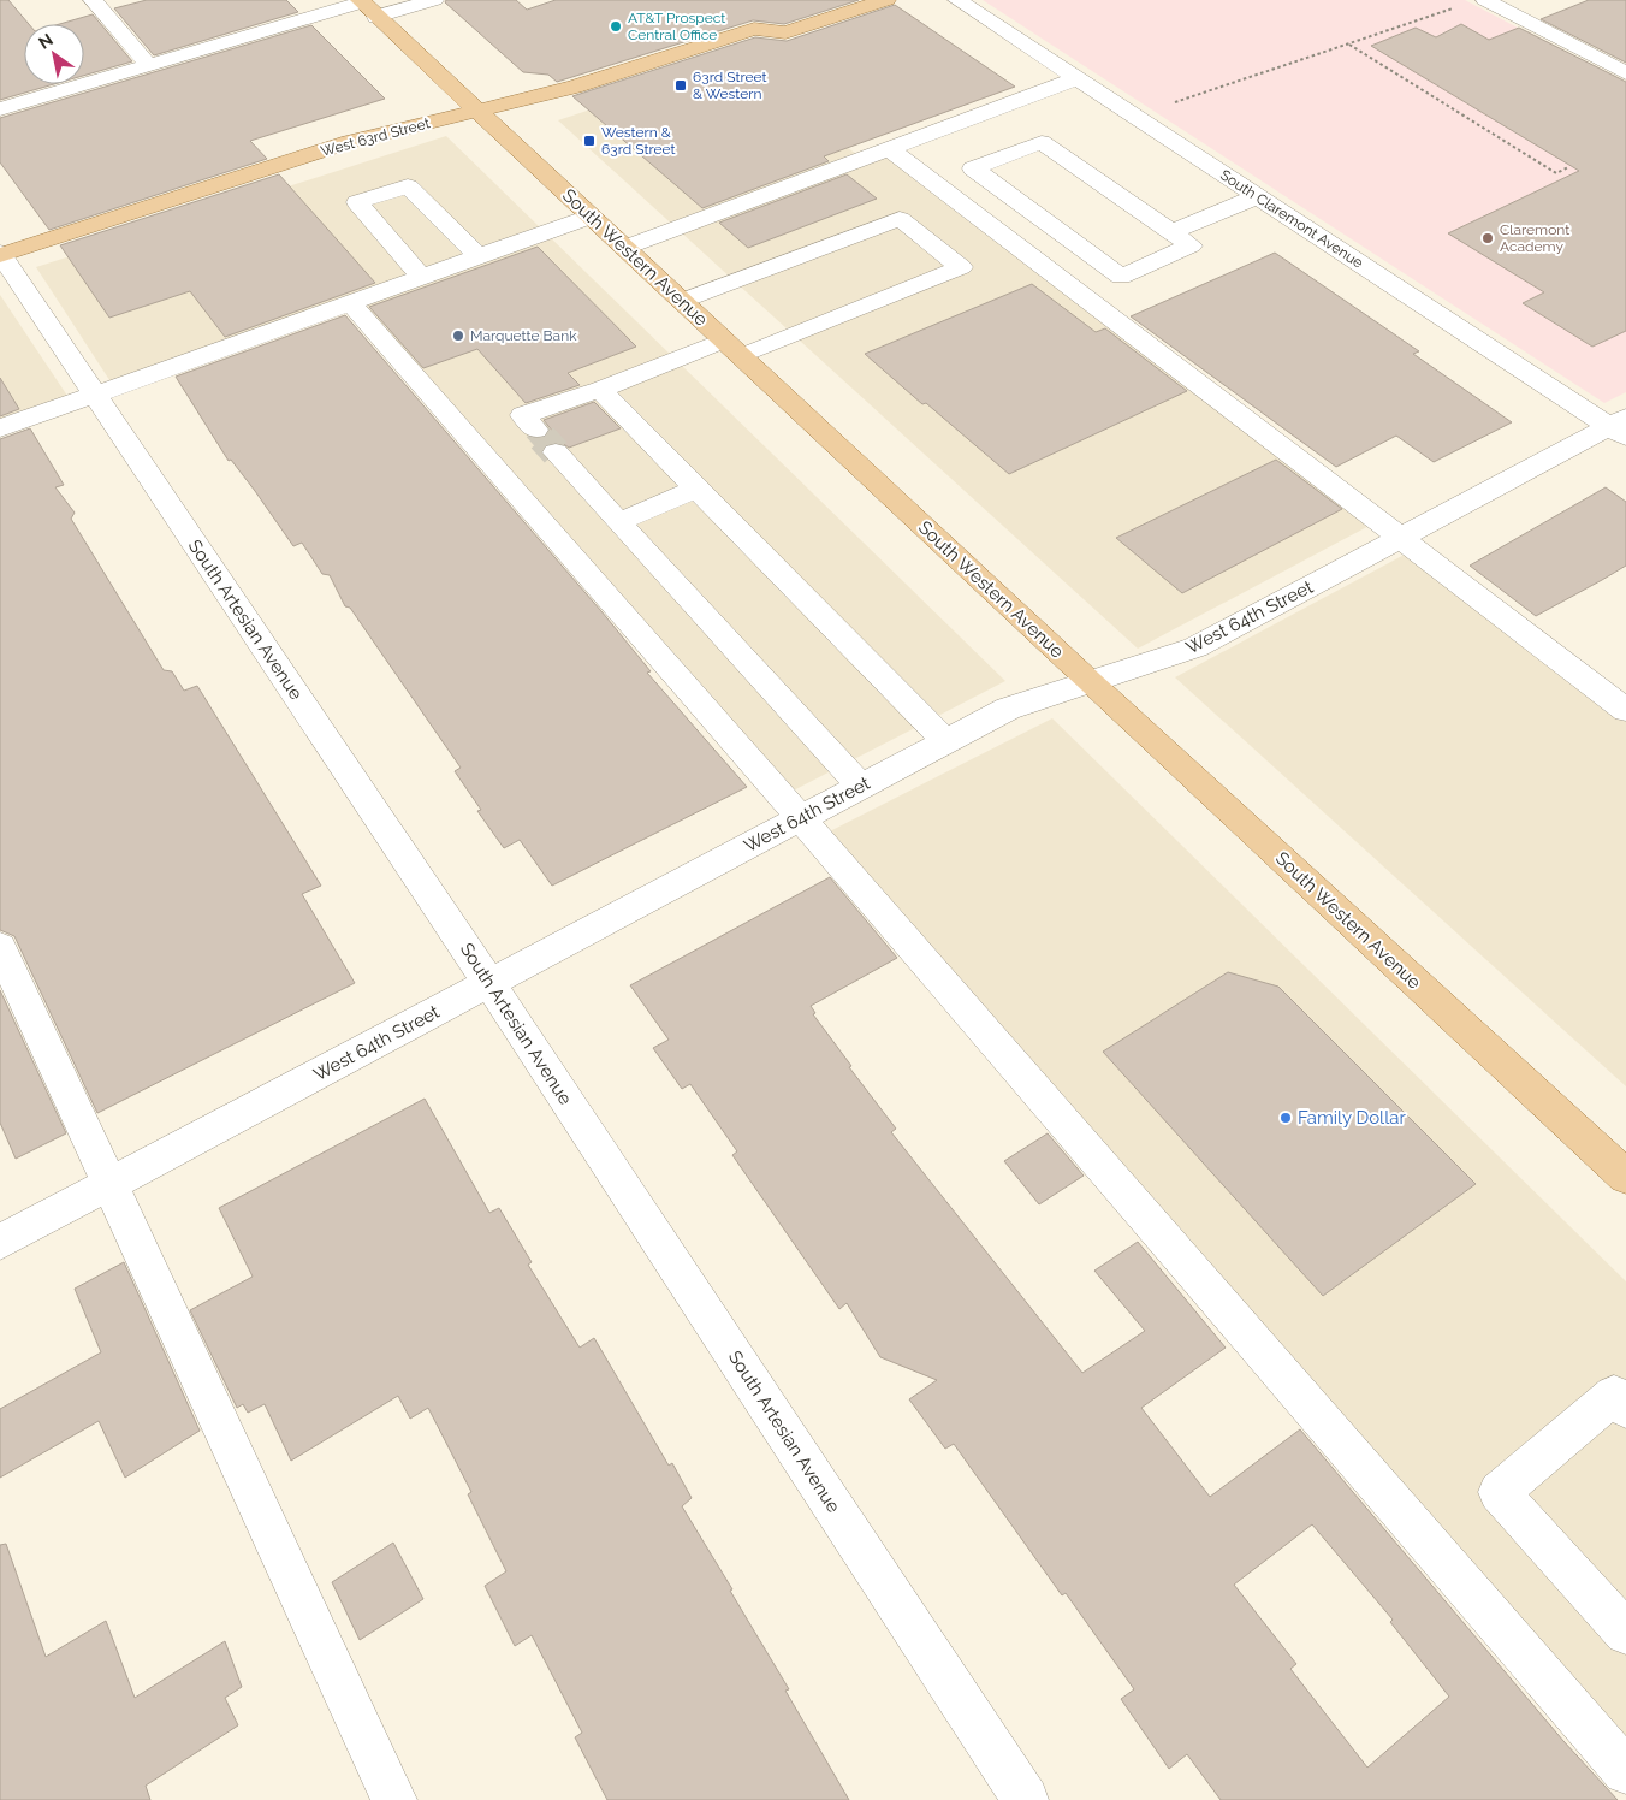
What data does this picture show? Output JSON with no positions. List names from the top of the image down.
{
  "streets": {
    "main road": ["West 63rd Street", "South Western Avenue"],
    "street": ["South Claremont Avenue", "West 64th Street", "South Artesian Avenue"]
  },
  "crossings": [
    ["West 63rd Street", "South Western Avenue"],
    ["West 63rd Street", "South Artesian Avenue"],
    ["South Claremont Avenue", "West 64th Street"],
    ["South Western Avenue", "West 64th Street"],
    ["West 64th Street", "South Artesian Avenue"]
  ],
  "places": {
    "other": [
      "AT&T Prospect Central Office",
      "Claremont Academy",
      "Marquette Bank",
      "Family Dollar"
    ],
    "transit": ["63rd Street & Western", "Western & 63rd Street"]
  },
  "north": "top left"
}
